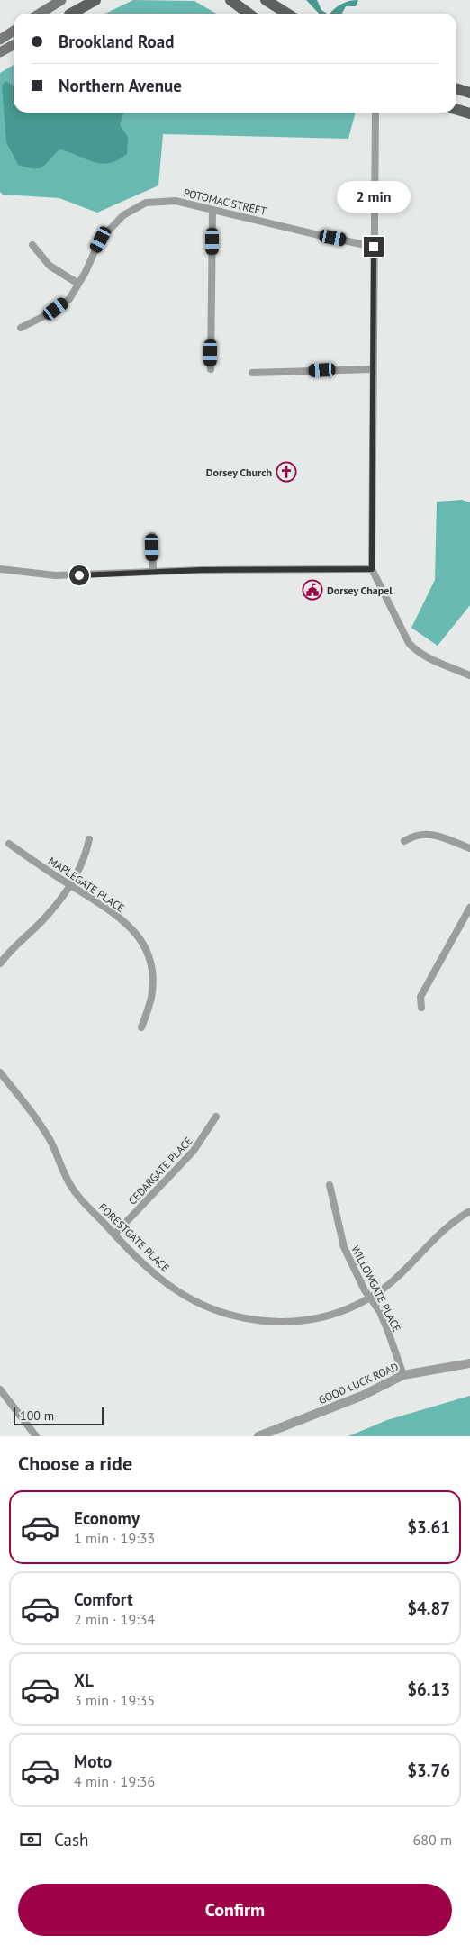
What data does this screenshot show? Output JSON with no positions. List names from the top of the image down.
{
  "streets": {
    "street": [
      "POTOMAC STREET",
      "MAPLEGATE PLACE",
      "CEDARGATE PLACE",
      "FORESTGATE PLACE",
      "WILLOWGATE PLACE",
      "GOOD LUCK ROAD"
    ]
  },
  "crossings": [
    ["CEDARGATE PLACE", "FORESTGATE PLACE"],
    ["FORESTGATE PLACE", "WILLOWGATE PLACE"],
    ["WILLOWGATE PLACE", "GOOD LUCK ROAD"]
  ],
  "places": {
    "church": ["Dorsey Church"],
    "public building": ["Dorsey Chapel"]
  },
  "scale_bar": "100 m",
  "page": {
    "banner": ["Brookland Road", "Northern Avenue"],
    "bubble": "2 min",
    "scale": "100 m",
    "heading": "Choose a ride",
    "list": [
      {
        "name": "Economy",
        "note": "1 min · 19:33",
        "value": "$3.61"
      },
      {
        "name": "Comfort",
        "note": "2 min · 19:34",
        "value": "$4.87"
      },
      {
        "name": "XL",
        "note": "3 min · 19:35",
        "value": "$6.13"
      },
      {
        "name": "Moto",
        "note": "4 min · 19:36",
        "value": "$3.76"
      }
    ],
    "pay": ["Cash", "680 m"],
    "buttons": "Confirm"
  }
}
